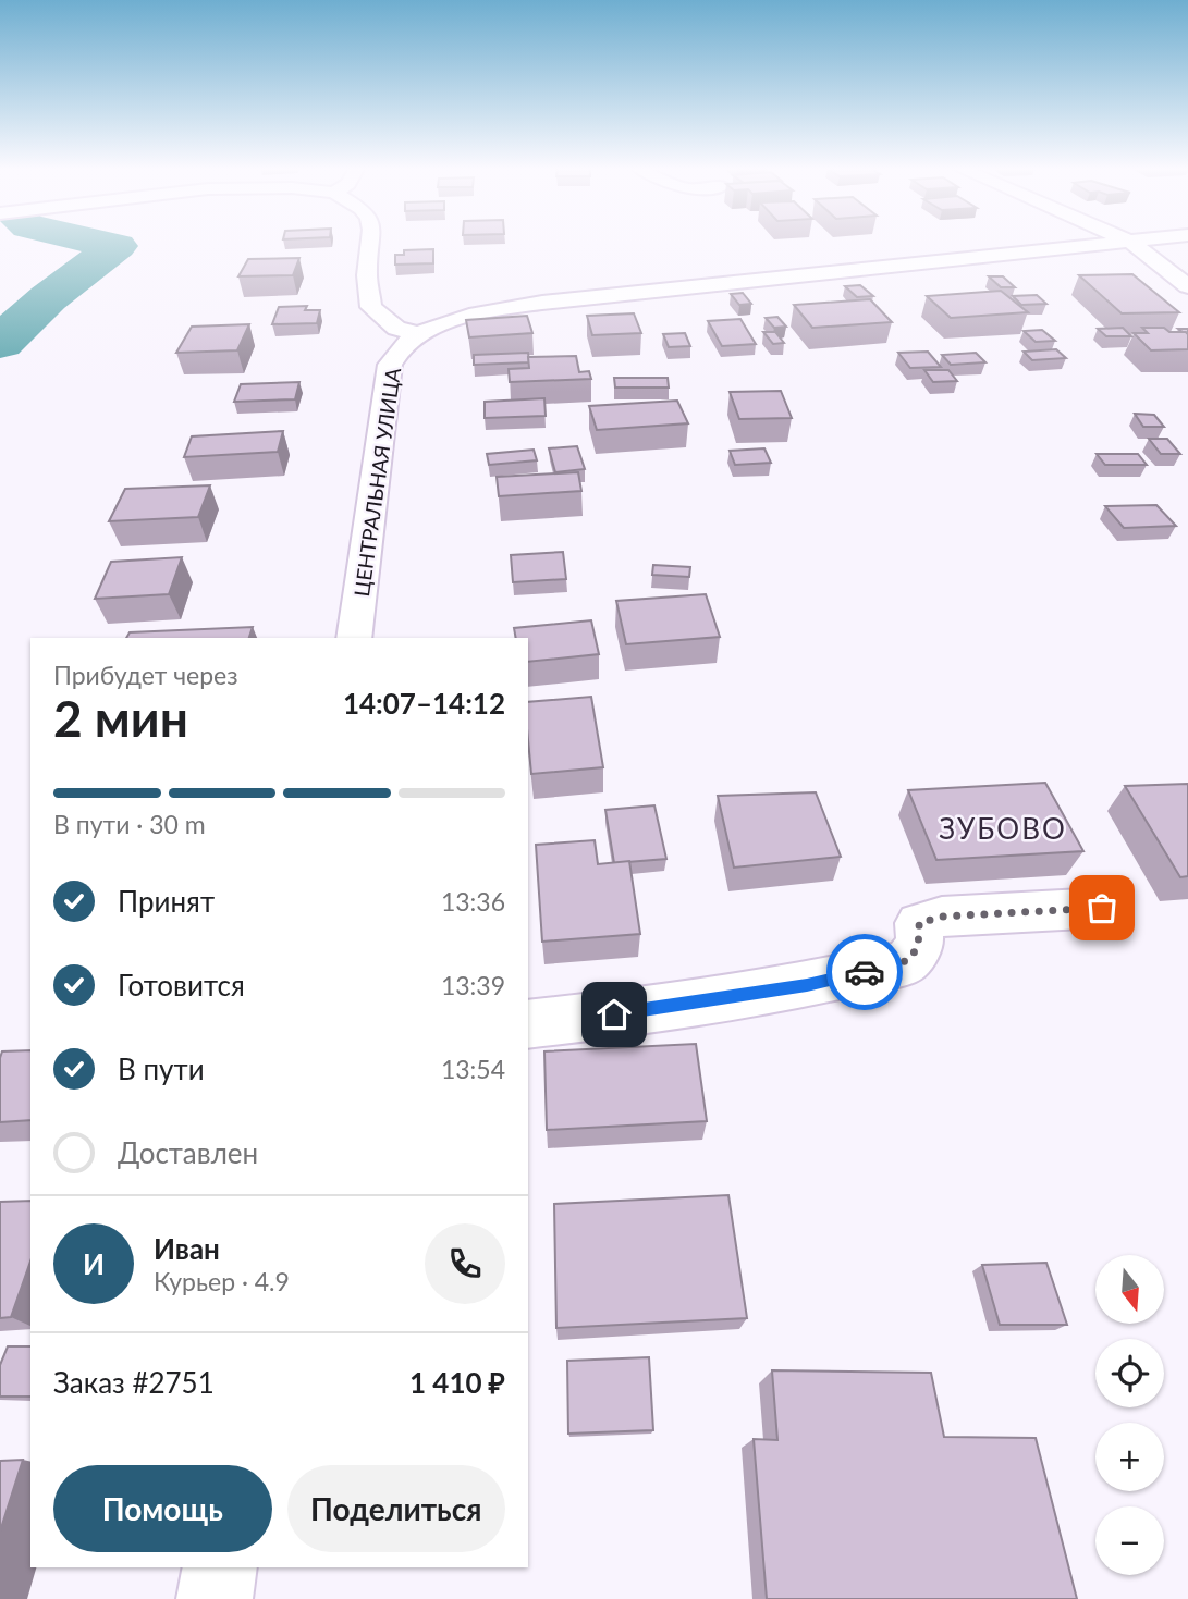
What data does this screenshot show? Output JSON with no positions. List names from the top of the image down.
{
  "streets": {
    "street": ["ЦЕНТРАЛЬНАЯ УЛИЦА"]
  },
  "districts": ["ЗУБОВО"],
  "north": "bottom",
  "page": {
    "heading": ["2 мин", "Прибудет через", "14:07–14:12"],
    "panel": [
      "Иван",
      "Курьер · 4.9",
      "Заказ #2751",
      "1 410 ₽"
    ],
    "bar": "В пути · 30 m",
    "list": [
      ["Принят", "13:36"],
      ["Готовится", "13:39"],
      ["В пути", "13:54"],
      "Доставлен"
    ],
    "round": "И",
    "map_buttons": ["+", "−"],
    "buttons": ["Помощь", "Поделиться"]
  }
}
